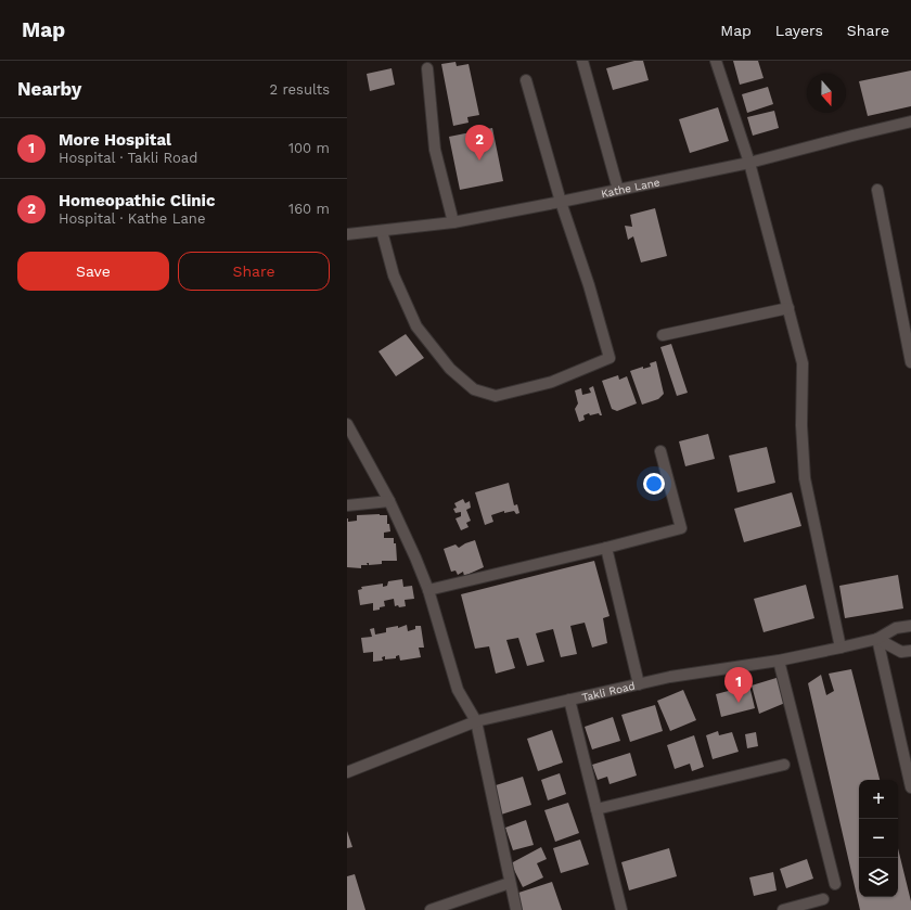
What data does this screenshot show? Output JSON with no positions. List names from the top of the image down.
{
  "streets": {
    "street": ["Kathe Lane", "Takli Road"]
  },
  "north": "bottom",
  "page": {
    "header": "Map",
    "nav": ["Map", "Layers", "Share"],
    "heading": ["Nearby", "2 results"],
    "list": [
      {
        "mark": "1",
        "name": "More Hospital",
        "note": "Hospital · Takli Road",
        "value": "100 m"
      },
      {
        "mark": "2",
        "name": "Homeopathic Clinic",
        "note": "Hospital · Kathe Lane",
        "value": "160 m"
      }
    ],
    "pins": ["2", "1"],
    "buttons": ["Save", "Share"],
    "map_buttons": ["+", "−"]
  }
}
